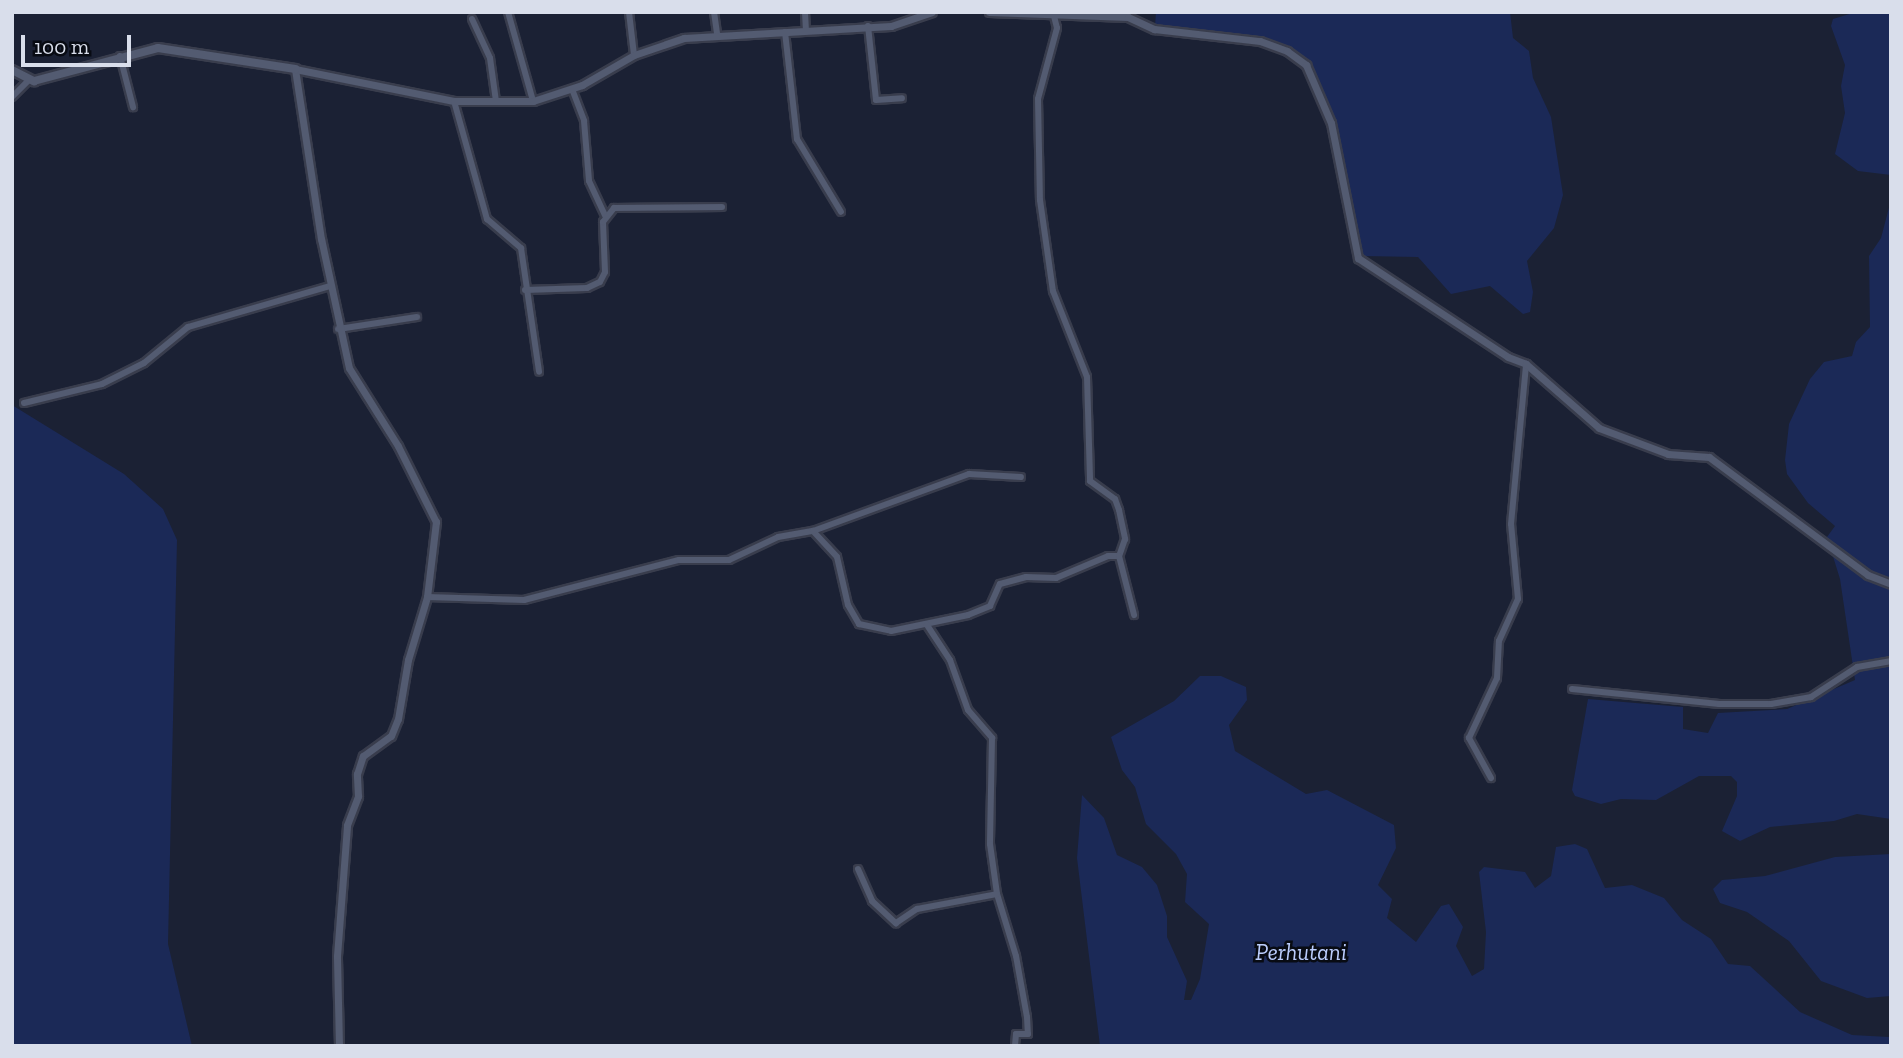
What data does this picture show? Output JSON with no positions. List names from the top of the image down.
{
  "parks": ["Perhutani"],
  "scale_bar": "100 m"
}
